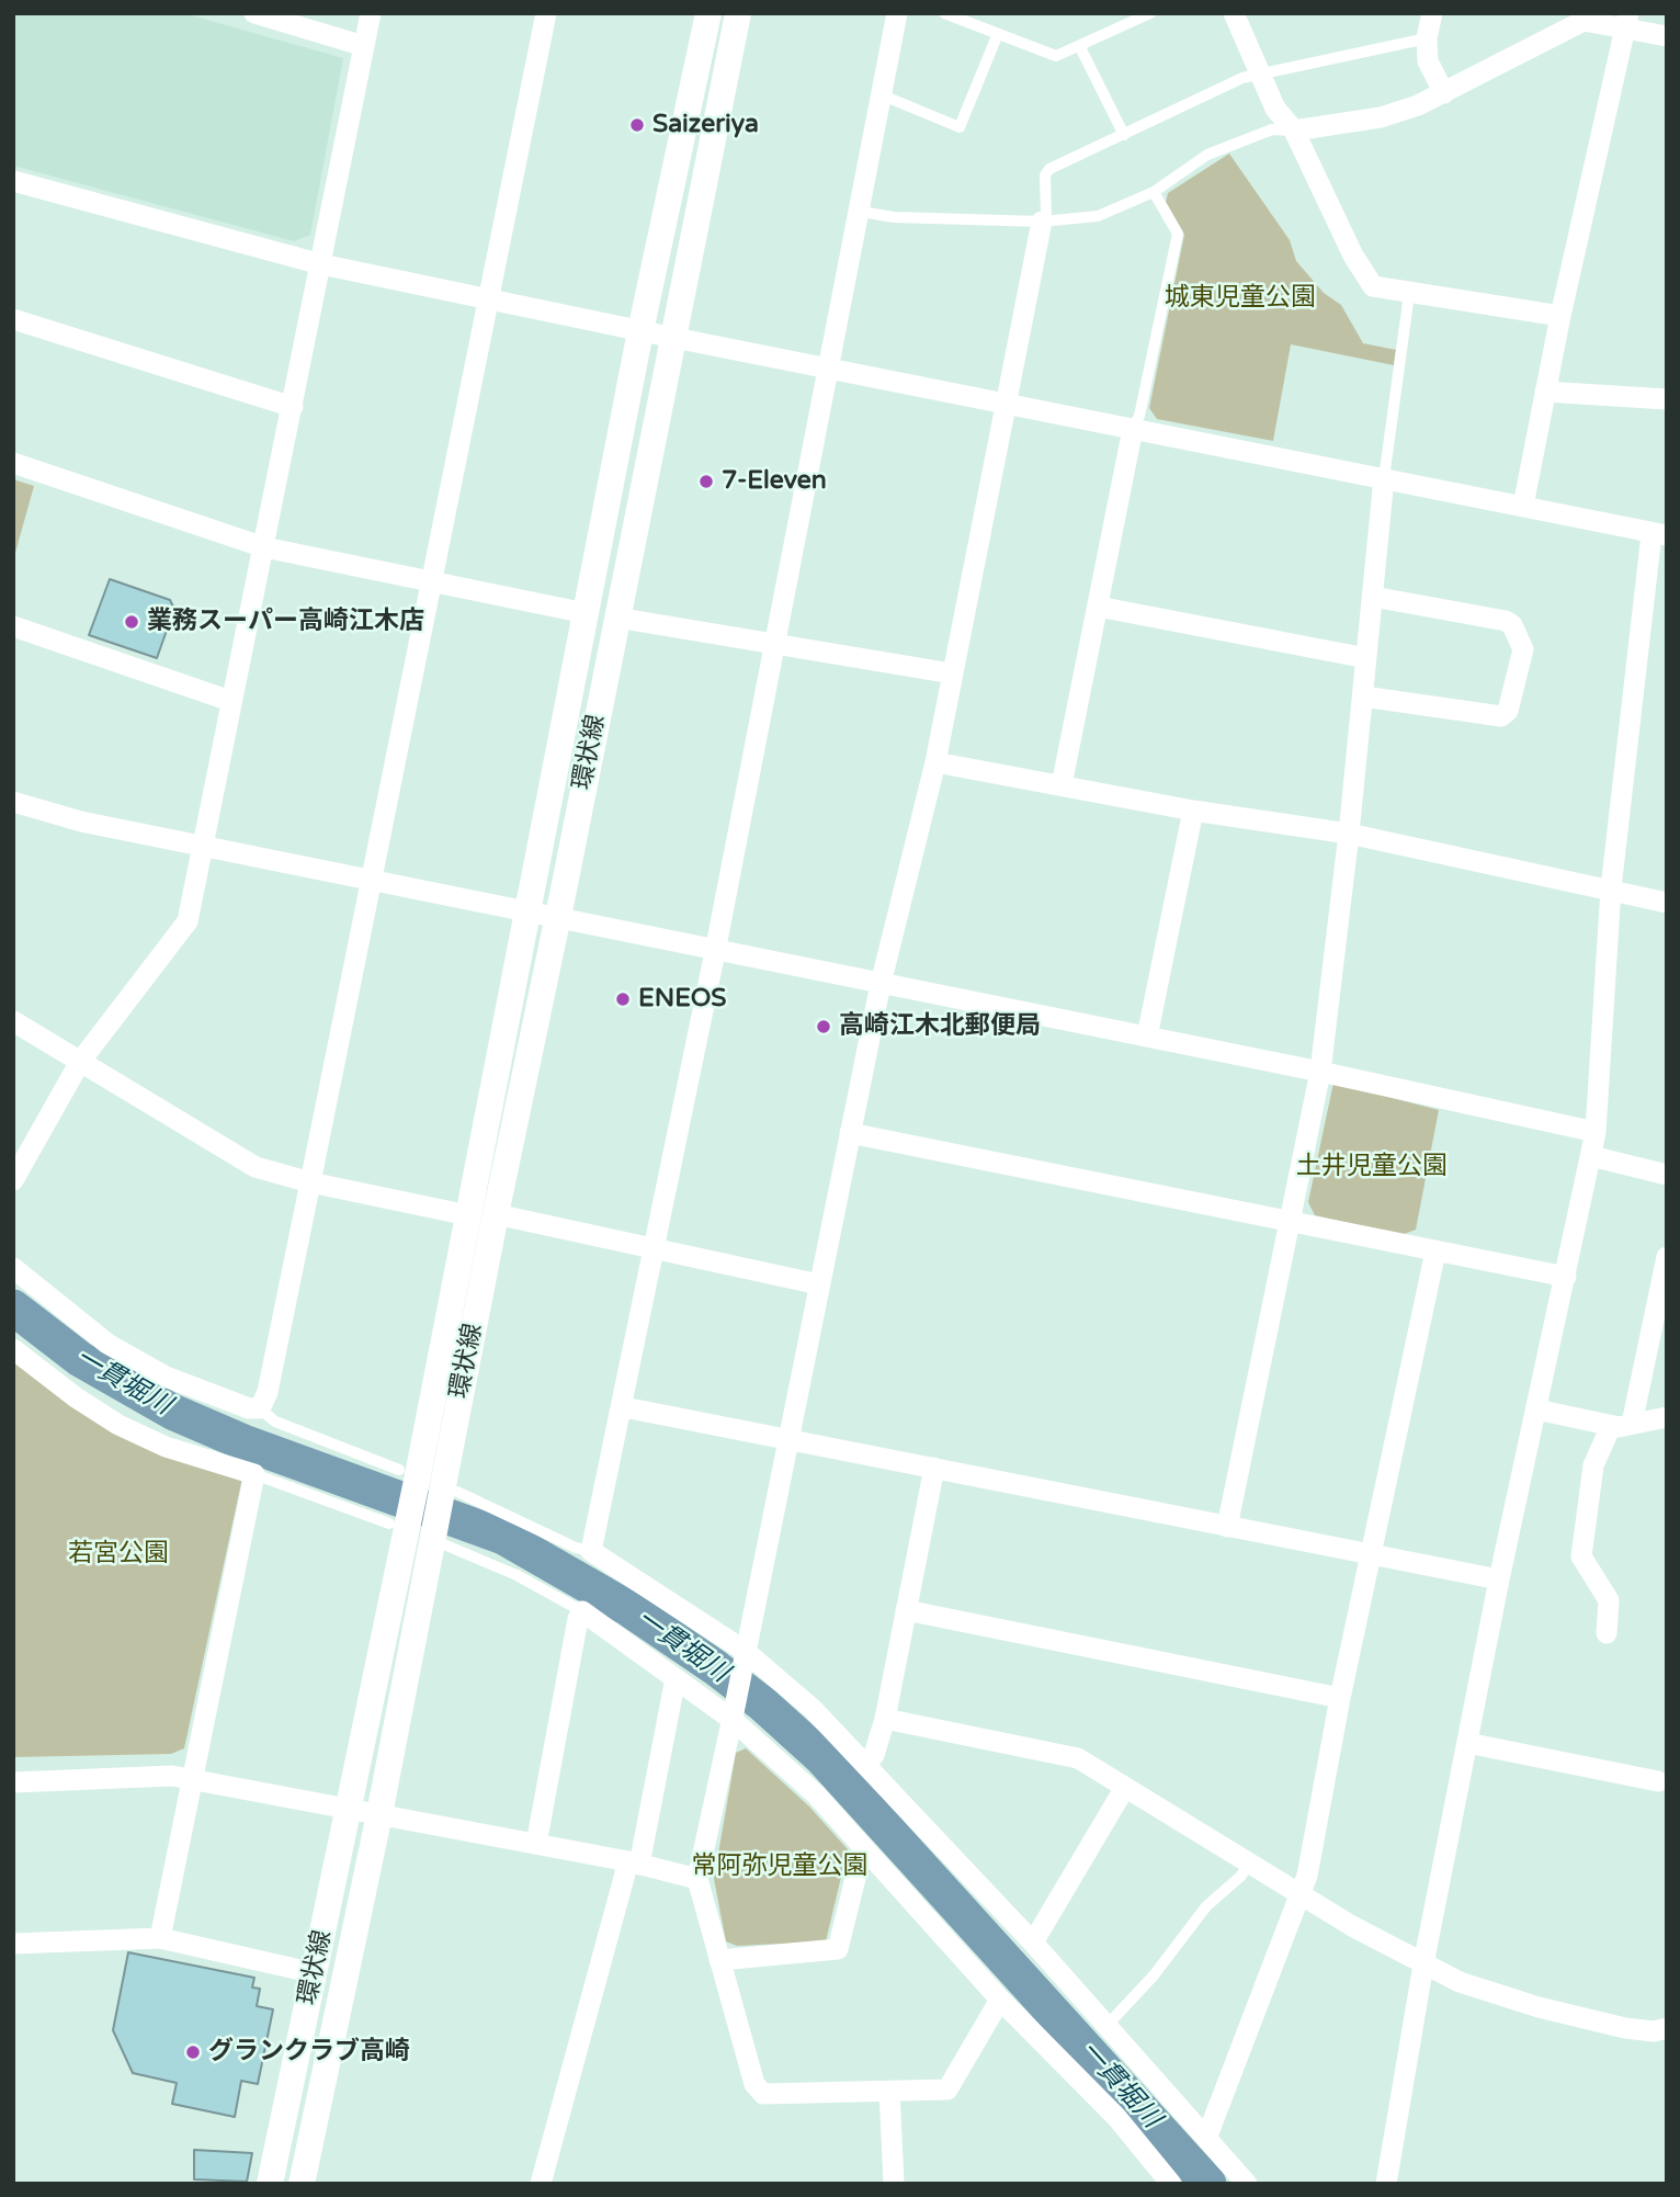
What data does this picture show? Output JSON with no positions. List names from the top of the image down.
{
  "streets": {
    "street": ["環状線"]
  },
  "water": ["一貫堀川"],
  "parks": [
    "城東児童公園",
    "土井児童公園",
    "若宮公園",
    "常阿弥児童公園"
  ],
  "places": [
    "Saizeriya",
    "7-Eleven",
    "業務スーパー高崎江木店",
    "ENEOS",
    "高崎江木北郵便局",
    "グランクラブ高崎"
  ]
}
